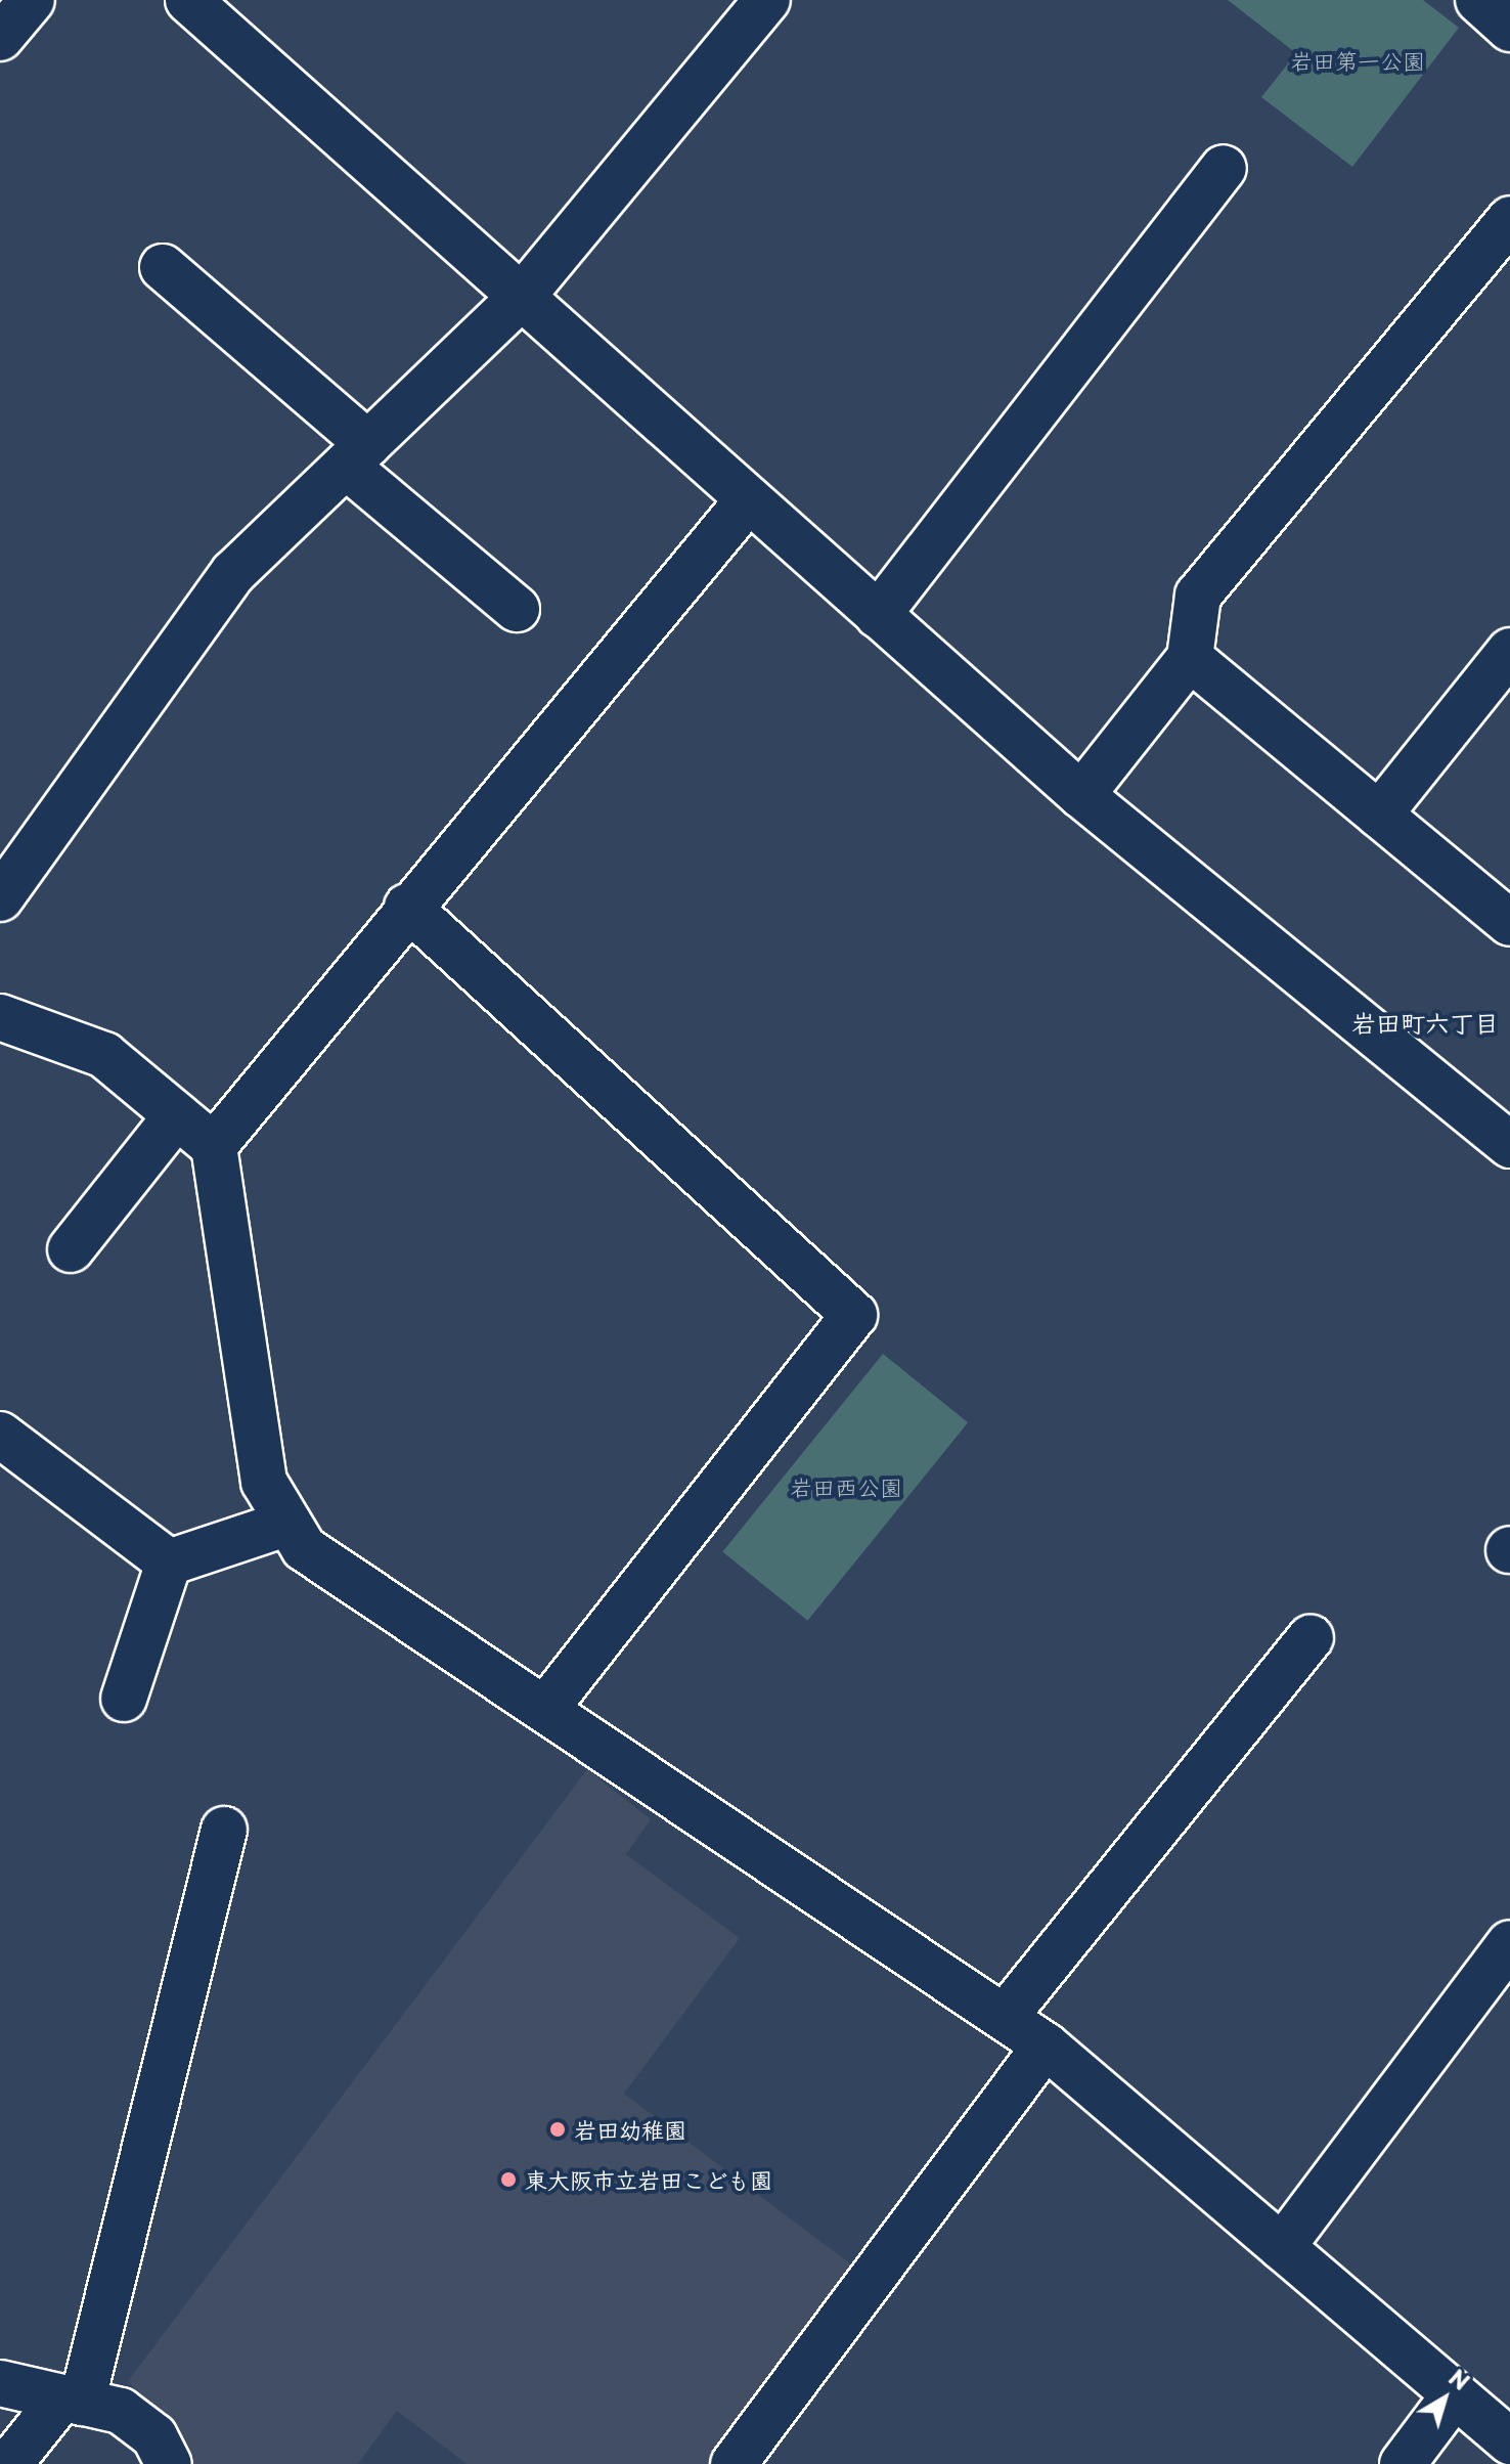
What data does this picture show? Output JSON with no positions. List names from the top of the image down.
{
  "districts": ["岩田町六丁目"],
  "parks": ["岩田第一公園", "岩田西公園"],
  "places": ["岩田幼稚園", "東大阪市立岩田こども園"],
  "north": "top right"
}
